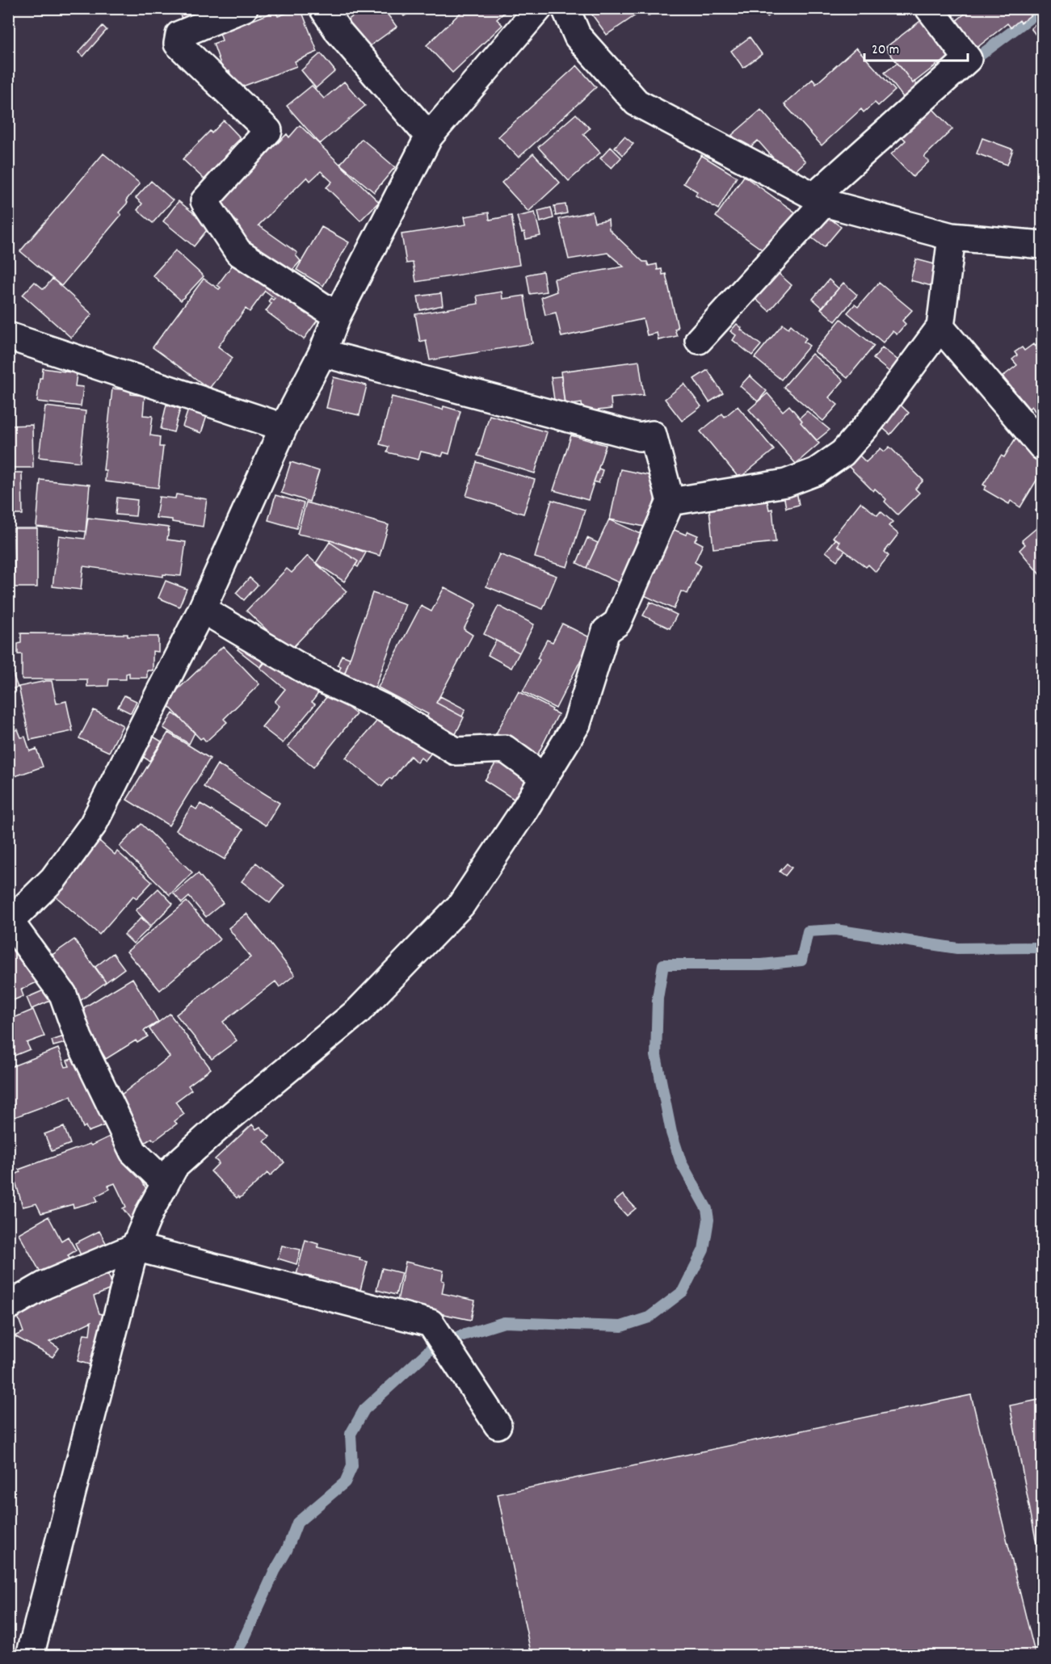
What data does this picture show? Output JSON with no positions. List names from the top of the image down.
{
  "scale_bar": "20 m"
}
